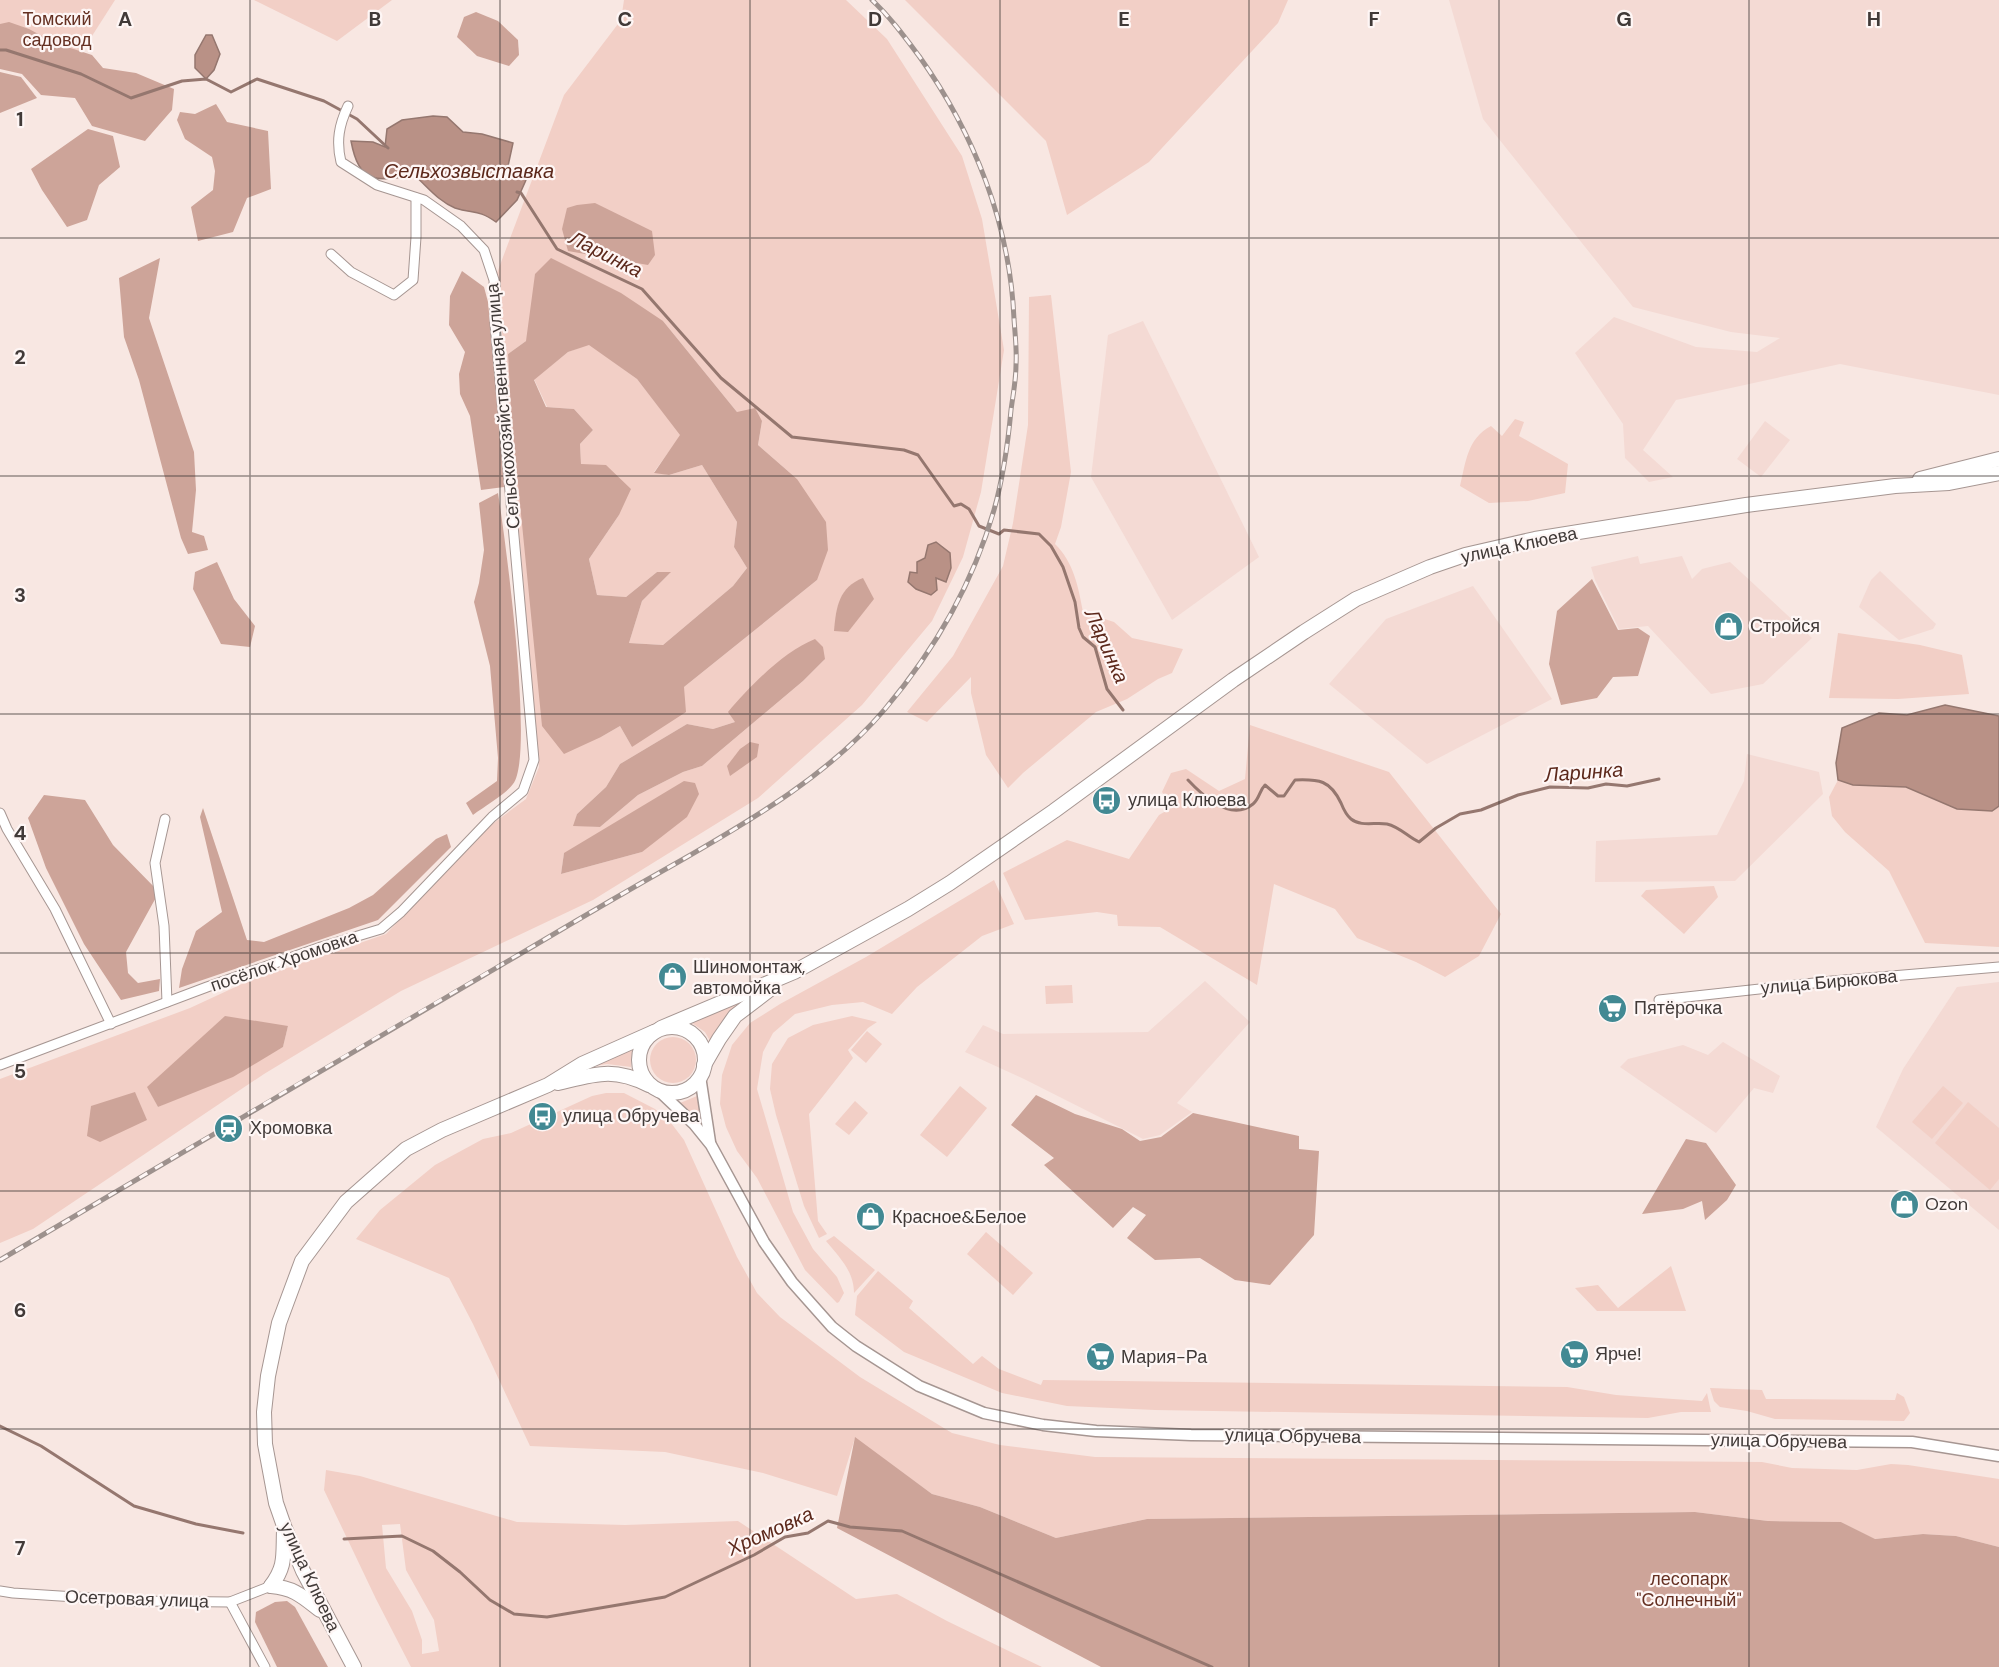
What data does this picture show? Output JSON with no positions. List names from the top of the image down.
{
  "streets": {
    "main road": ["улица Клюева"],
    "street": [
      "Сельскохозяйственная улица",
      "посёлок Хромовка",
      "улица Бирюкова",
      "улица Обручева",
      "Осетровая улица"
    ]
  },
  "crossings": [
    ["Сельскохозяйственная улица", "посёлок Хромовка"],
    ["улица Клюева", "улица Обручева"]
  ],
  "water": ["Сельхозвыставка", "Ларинка", "Хромовка"],
  "parks": ["Томский садовод", "лесопарк \"Солнечный\""],
  "places": {
    "shop": [
      "Стройся",
      "Шиномонтаж, автомойка",
      "Ozon",
      "Красное&Белое"
    ],
    "bus stop": ["улица Клюева", "улица Обручева"],
    "supermarket": ["Пятёрочка", "Ярче!", "Мария-Ра"],
    "station": ["Хромовка"]
  },
  "grid": {
    "columns": [
      "A",
      "B",
      "C",
      "D",
      "E",
      "F",
      "G",
      "H"
    ],
    "rows": [
      "1",
      "2",
      "3",
      "4",
      "5",
      "6",
      "7"
    ]
  }
}
